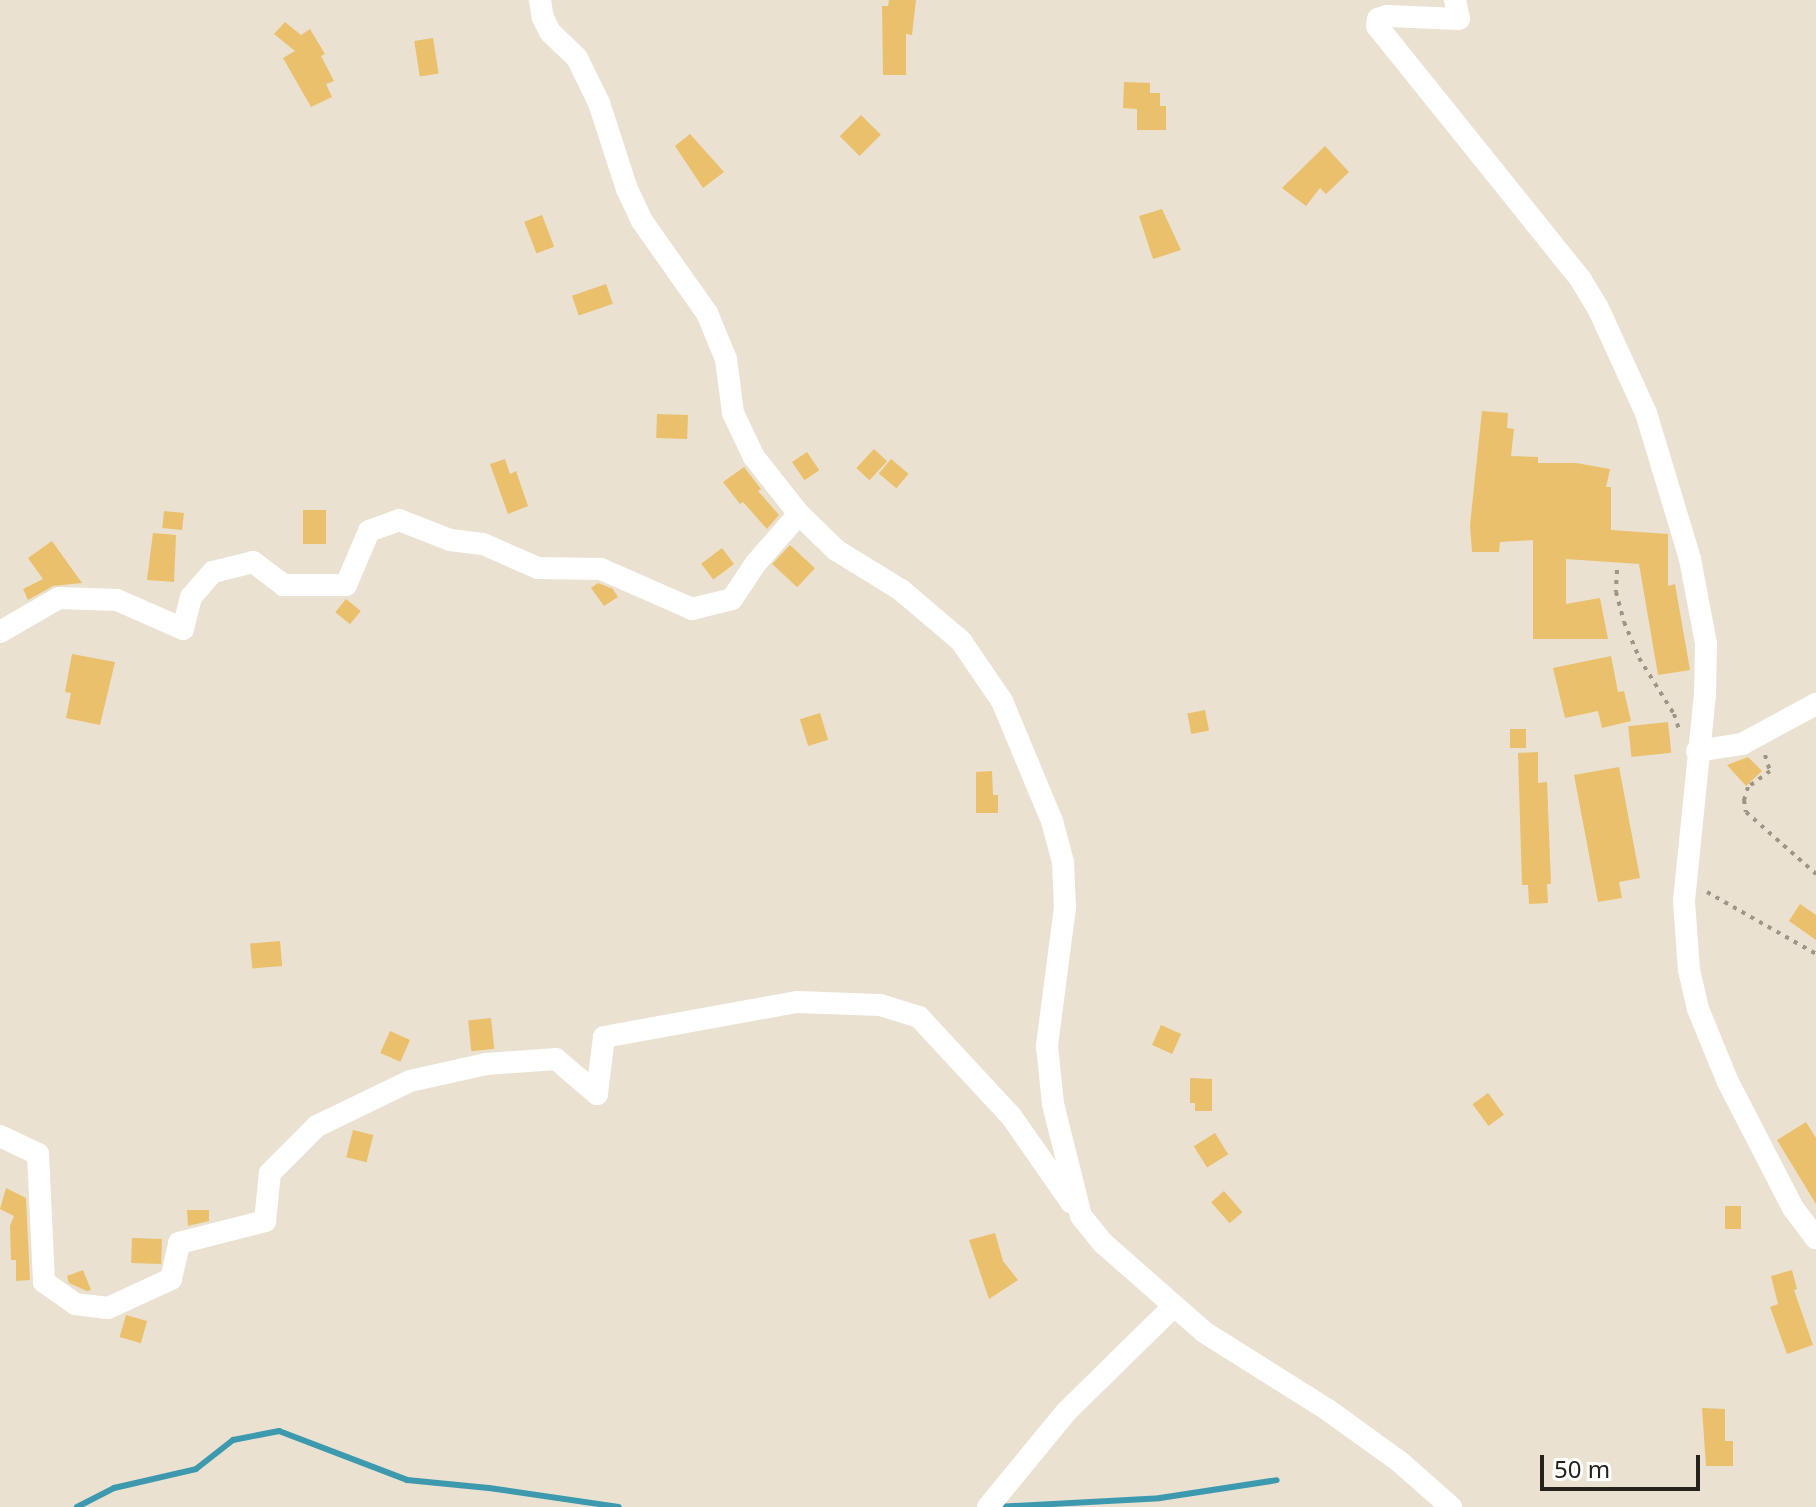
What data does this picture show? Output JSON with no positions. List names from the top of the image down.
{
  "scale_bar": "50 m"
}
